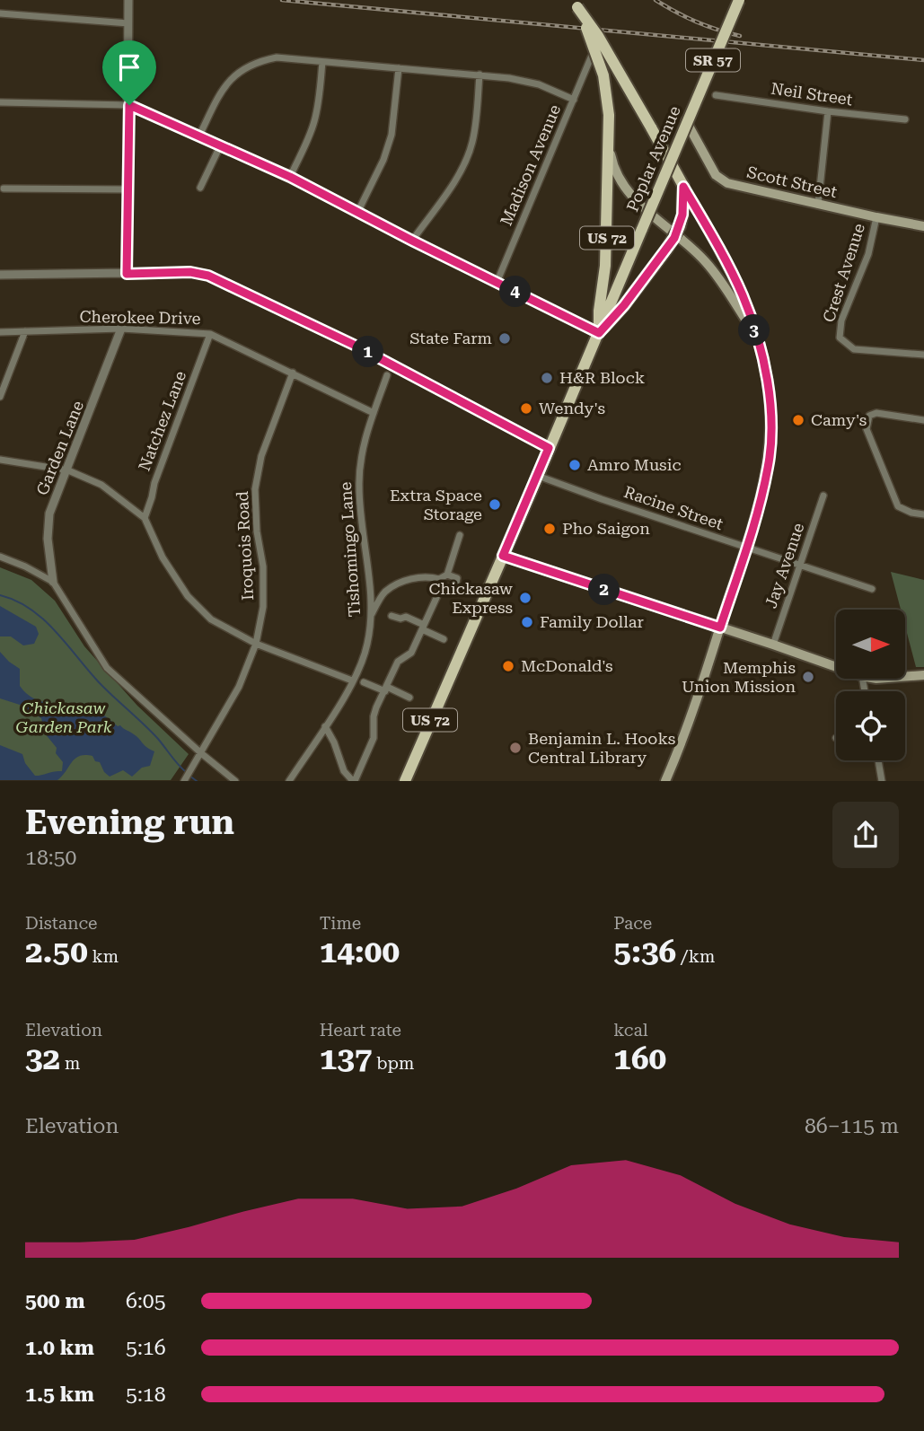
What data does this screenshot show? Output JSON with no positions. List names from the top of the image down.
{
  "streets": {
    "main road": [
      "SR 57",
      "Poplar Avenue",
      "Scott Street",
      "US 72"
    ],
    "street": [
      "Neil Street",
      "Madison Avenue",
      "Crest Avenue",
      "Cherokee Drive",
      "Natchez Lane",
      "Garden Lane",
      "Racine Street",
      "Iroquois Road",
      "Tishomingo Lane",
      "Jay Avenue"
    ]
  },
  "crossings": [
    ["Poplar Avenue", "Scott Street"],
    ["Poplar Avenue", "US 72"],
    ["Poplar Avenue", "Racine Street"],
    ["Scott Street", "Crest Avenue"],
    ["Cherokee Drive", "Natchez Lane"],
    ["Cherokee Drive", "Garden Lane"],
    ["Cherokee Drive", "Iroquois Road"],
    ["Cherokee Drive", "Tishomingo Lane"],
    ["Racine Street", "Jay Avenue"]
  ],
  "parks": ["Chickasaw Garden Park"],
  "places": [
    "State Farm",
    "H&R Block",
    "Wendy's",
    "Camy's",
    "Amro Music",
    "Extra Space Storage",
    "Pho Saigon",
    "Chickasaw Express",
    "Family Dollar",
    "McDonald's",
    "Memphis Union Mission",
    "Benjamin L. Hooks Central Library"
  ],
  "north": "right",
  "page": {
    "pins": [
      "4",
      "3",
      "1",
      "2"
    ],
    "heading": ["Evening run", "18:50"],
    "stats": [
      ["Distance", "2.50 km"],
      ["Time", "14:00"],
      ["Pace", "5:36 /km"],
      ["Elevation", "32 m"],
      ["Heart rate", "137 bpm"],
      ["kcal", "160"]
    ],
    "chart": ["Elevation", "86–115 m"],
    "list": [
      {
        "name": "500 m",
        "note": "6:05"
      },
      {
        "name": "1.0 km",
        "note": "5:16"
      },
      {
        "name": "1.5 km",
        "note": "5:18"
      }
    ]
  }
}
